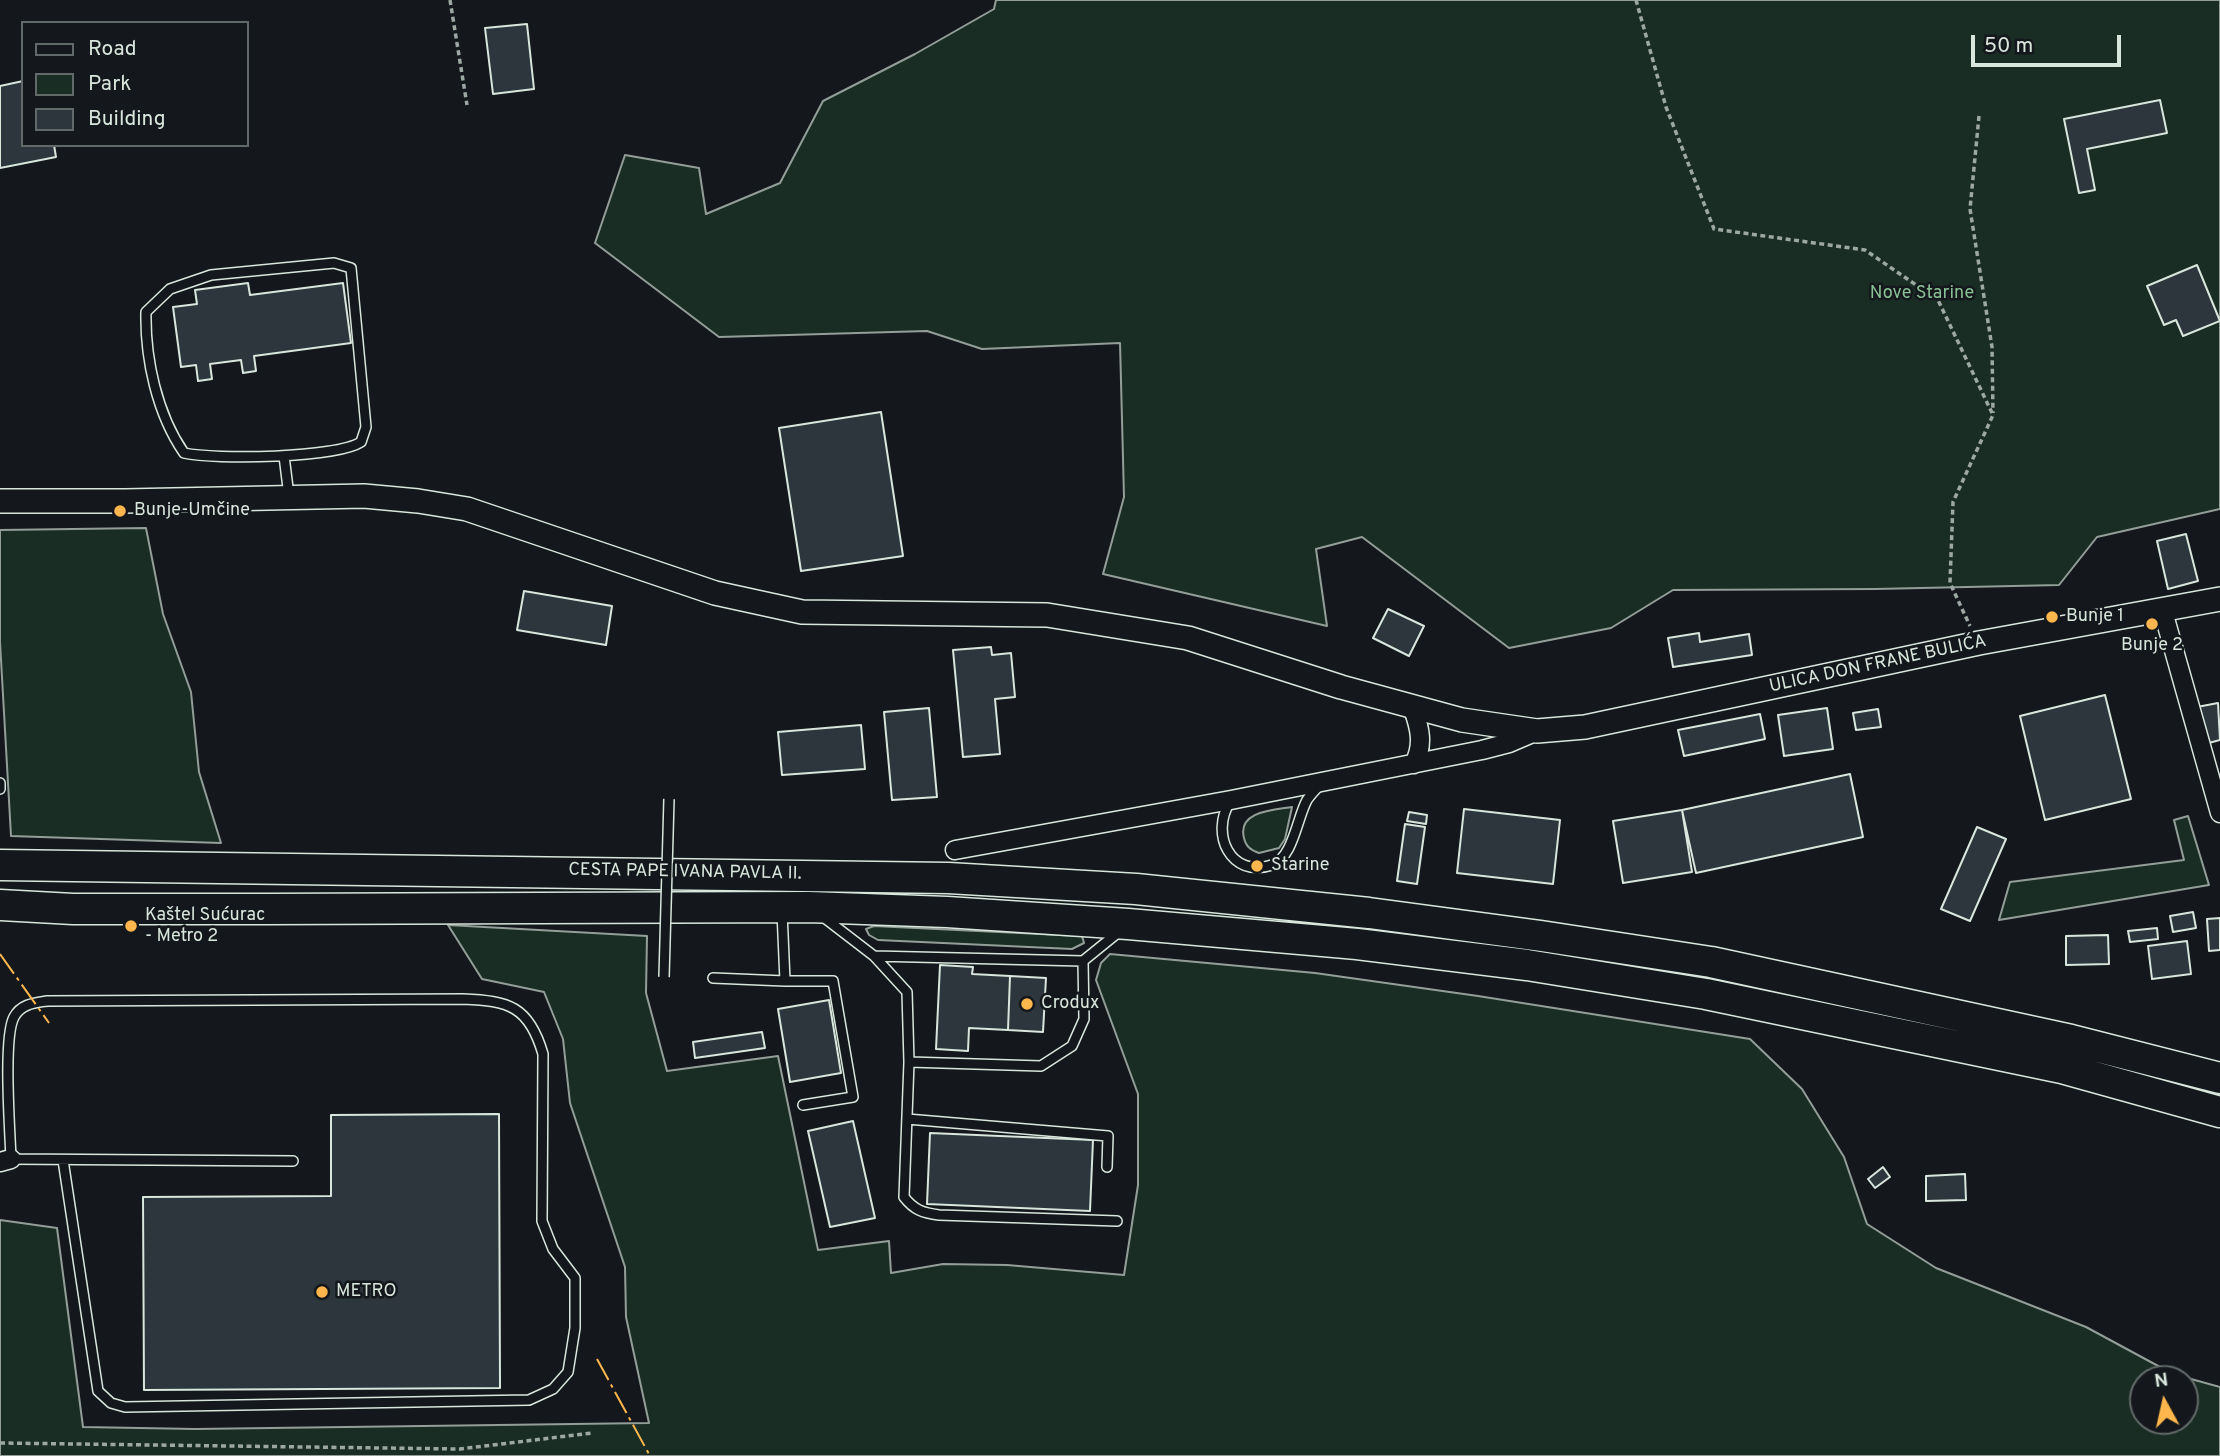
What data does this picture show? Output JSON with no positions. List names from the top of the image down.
{
  "streets": {
    "highway": ["CESTA PAPE IVANA PAVLA II."],
    "street": ["ULICA DON FRANE BULIĆA"]
  },
  "parks": ["Nove Starine"],
  "places": [
    "Bunje-Umčine",
    "Bunje 1",
    "Bunje 2",
    "Starine",
    "Kaštel Sućurac - Metro 2",
    "Crodux",
    "METRO"
  ],
  "legend": ["Road", "Park", "Building"],
  "scale_bar": "50 m",
  "north": "top"
}
